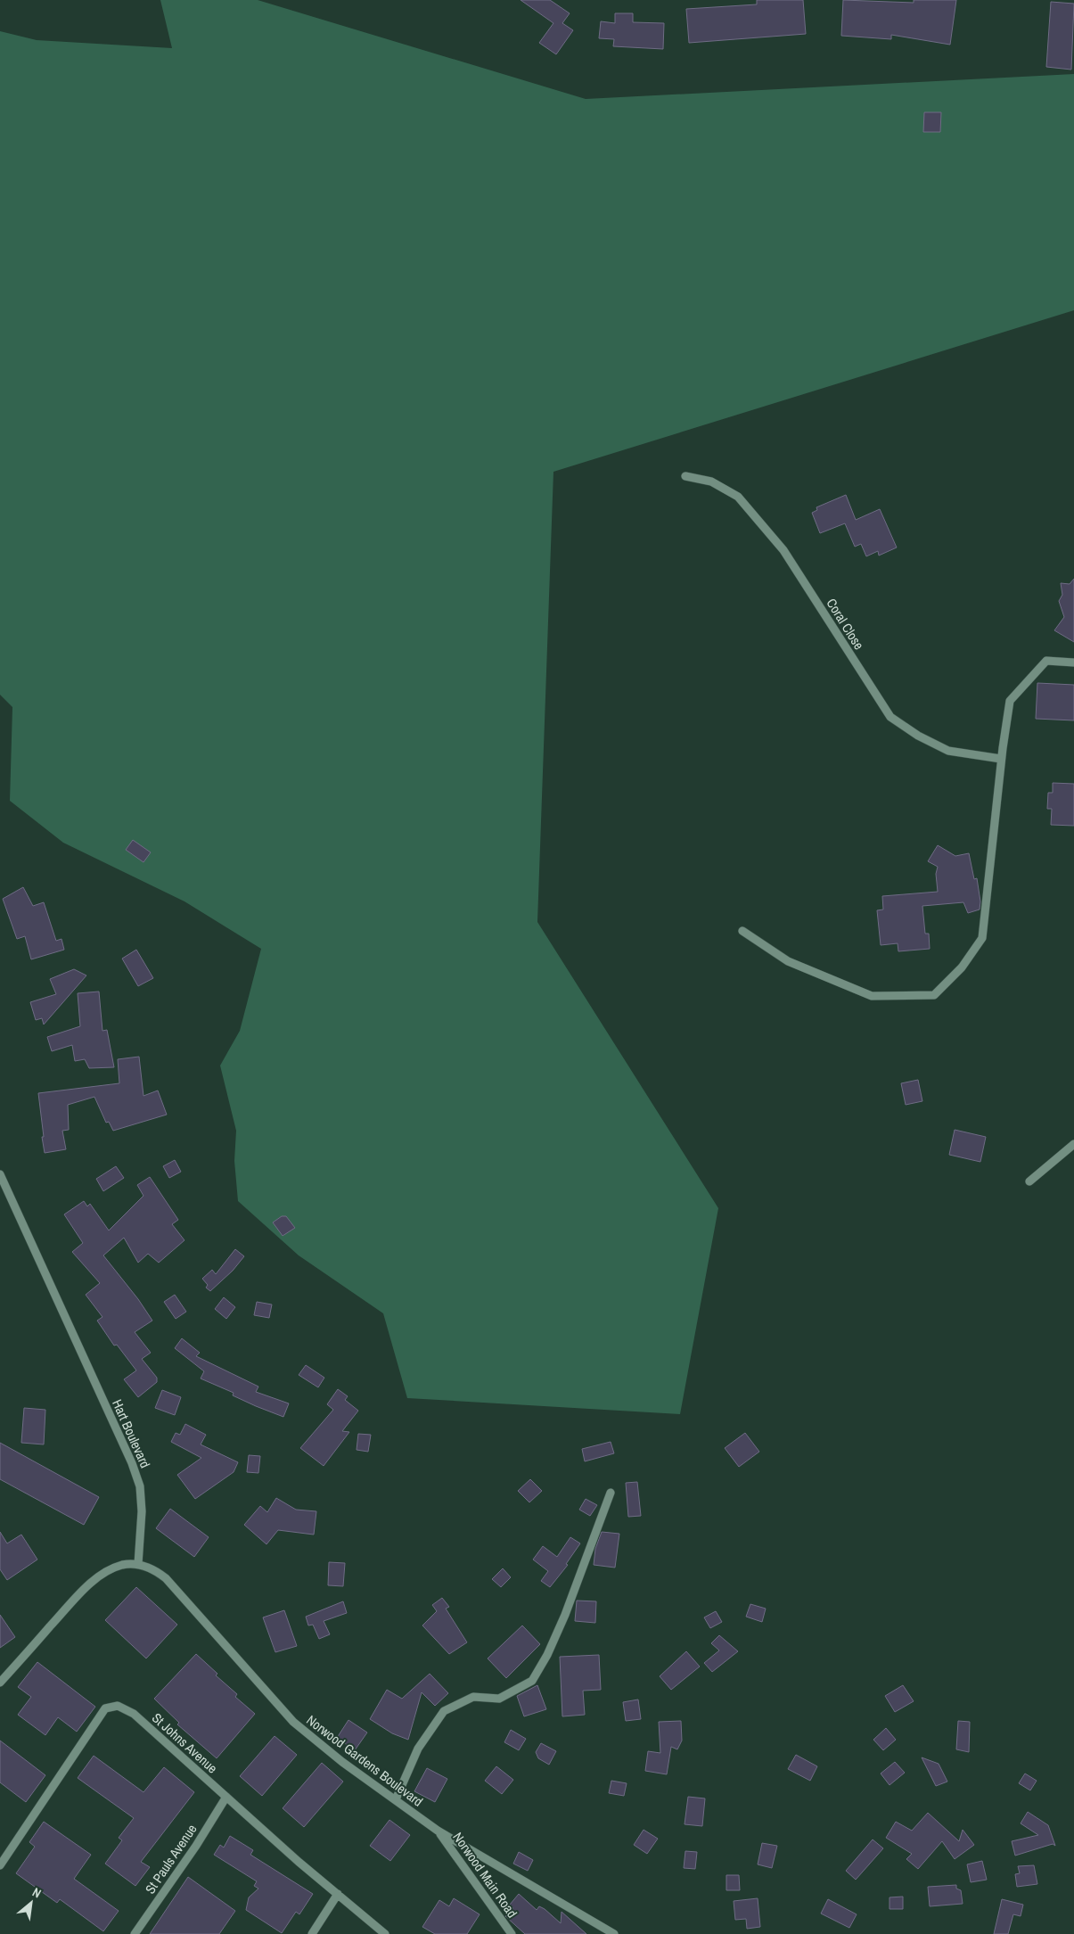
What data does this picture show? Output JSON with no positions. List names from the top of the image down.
{
  "streets": {
    "street": [
      "Coral Close",
      "Hart Boulevard",
      "St Johns Avenue",
      "Norwood Gardens Boulevard",
      "St Pauls Avenue",
      "Norwood Main Road"
    ]
  },
  "crossings": [
    ["Hart Boulevard", "Norwood Gardens Boulevard"],
    ["St Johns Avenue", "St Pauls Avenue"],
    ["Norwood Gardens Boulevard", "Norwood Main Road"]
  ],
  "north": "top right"
}
